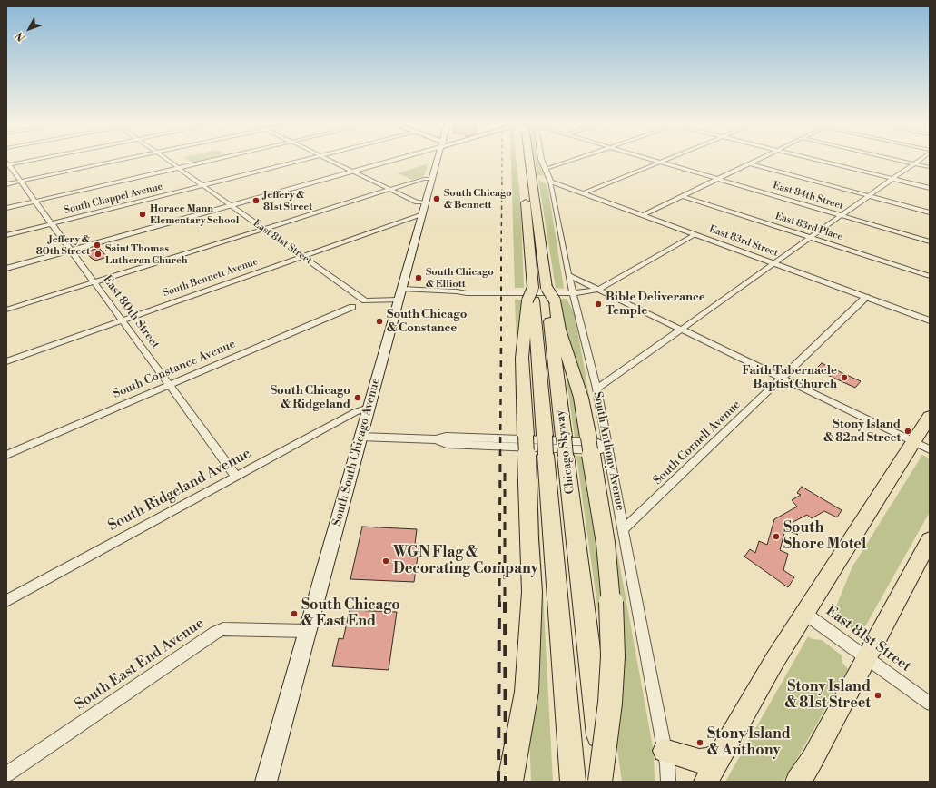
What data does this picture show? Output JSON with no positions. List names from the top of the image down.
{
  "streets": {
    "highway": ["Chicago Skyway"],
    "main road": ["South South Chicago Avenue"],
    "street": [
      "East 84th Street",
      "South Chappel Avenue",
      "East 83rd Place",
      "East 83rd Street",
      "East 81st Street",
      "South Bennett Avenue",
      "East 80th Street",
      "South Constance Avenue",
      "South Cornell Avenue",
      "South Anthony Avenue",
      "South Ridgeland Avenue",
      "South East End Avenue"
    ]
  },
  "crossings": [
    ["South Chappel Avenue", "East 81st Street"],
    ["South Chappel Avenue", "East 80th Street"],
    ["East 83rd Street", "South Cornell Avenue"],
    ["East 83rd Street", "South Anthony Avenue"],
    ["East 81st Street", "South Bennett Avenue"],
    ["East 81st Street", "South South Chicago Avenue"],
    ["South Bennett Avenue", "East 80th Street"],
    ["South Bennett Avenue", "South South Chicago Avenue"],
    ["East 80th Street", "South Constance Avenue"],
    ["East 80th Street", "South Ridgeland Avenue"],
    ["South Cornell Avenue", "South Anthony Avenue"],
    ["South South Chicago Avenue", "South Ridgeland Avenue"],
    ["South South Chicago Avenue", "South East End Avenue"]
  ],
  "places": [
    "South Chicago & Bennett",
    "Jeffery & 81st Street",
    "Horace Mann Elementary School",
    "Jeffery & 80th Street",
    "Saint Thomas Lutheran Church",
    "South Chicago & Elliott",
    "Bible Deliverance Temple",
    "South Chicago & Constance",
    "Faith Tabernacle Baptist Church",
    "South Chicago & Ridgeland",
    "Stony Island & 82nd Street",
    "South Shore Motel",
    "WGN Flag & Decorating Company",
    "South Chicago & East End",
    "Stony Island & 81st Street",
    "Stony Island & Anthony"
  ],
  "north": "bottom left"
}
